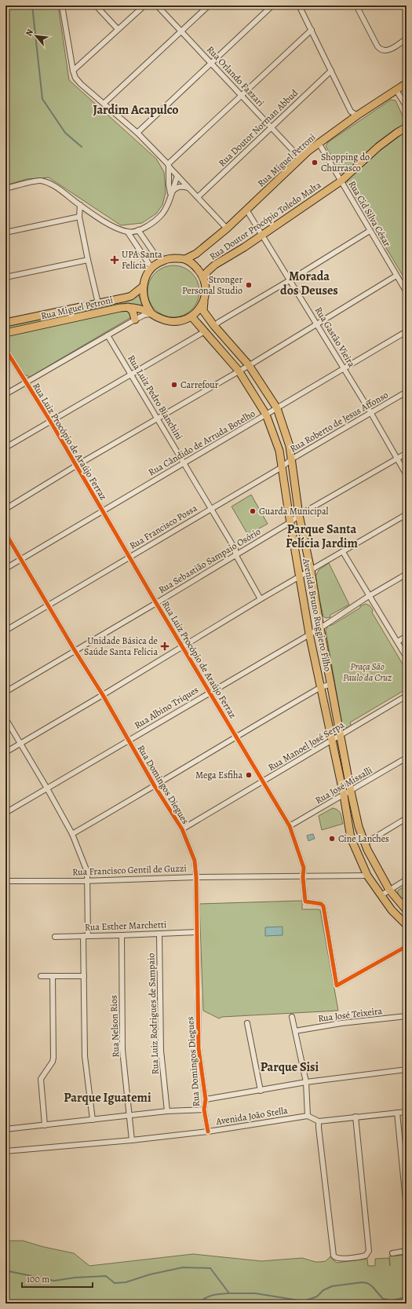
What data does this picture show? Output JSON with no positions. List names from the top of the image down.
{
  "streets": {
    "main road": ["Rua Miguel Petroni", "Rua Doutor Procópio Toledo Malta", "Avenida Bruno Ruggiero Filho"],
    "street": [
      "Rua Orlando Fazzari",
      "Rua Doutor Norman Abbud",
      "Rua Cid Silva César",
      "Rua Gastão Vieira",
      "Rua Luiz Pedro Bianchini",
      "Rua Roberto de Jesus Affonso",
      "Rua Luiz Procópio de Araújo Ferraz",
      "Rua Cândido de Arruda Botelho",
      "Rua Francisco Possa",
      "Rua Sebastião Sampaio Osório",
      "Rua Albino Triques",
      "Rua Manoel José Serpa",
      "Rua Domingos Diegues",
      "Rua José Missalli",
      "Rua Francisco Gentil de Guzzi",
      "Rua Esther Marchetti",
      "Rua Luiz Rodrigues de Sampaio",
      "Rua José Teixeira",
      "Rua Nelson Rios",
      "Avenida João Stella"
    ]
  },
  "crossings": [
    ["Rua Orlando Fazzari", "Rua Doutor Norman Abbud"],
    ["Rua Orlando Fazzari", "Rua Miguel Petroni"],
    ["Rua Miguel Petroni", "Rua Cid Silva César"],
    ["Rua Miguel Petroni", "Rua Doutor Procópio Toledo Malta"],
    ["Rua Miguel Petroni", "Rua Gastão Vieira"],
    ["Rua Miguel Petroni", "Avenida Bruno Ruggiero Filho"],
    ["Rua Cid Silva César", "Rua Doutor Procópio Toledo Malta"],
    ["Rua Doutor Procópio Toledo Malta", "Rua Gastão Vieira"],
    ["Rua Doutor Procópio Toledo Malta", "Avenida Bruno Ruggiero Filho"],
    ["Rua Gastão Vieira", "Rua Roberto de Jesus Affonso"],
    ["Rua Gastão Vieira", "Rua Cândido de Arruda Botelho"],
    ["Rua Gastão Vieira", "Rua Sebastião Sampaio Osório"],
    ["Rua Luiz Pedro Bianchini", "Rua Cândido de Arruda Botelho"],
    ["Rua Luiz Pedro Bianchini", "Rua Francisco Possa"],
    ["Rua Luiz Pedro Bianchini", "Rua Sebastião Sampaio Osório"],
    ["Rua Roberto de Jesus Affonso", "Rua Francisco Possa"],
    ["Rua Roberto de Jesus Affonso", "Avenida Bruno Ruggiero Filho"],
    ["Rua Luiz Procópio de Araújo Ferraz", "Rua Cândido de Arruda Botelho"],
    ["Rua Luiz Procópio de Araújo Ferraz", "Rua Francisco Possa"],
    ["Rua Luiz Procópio de Araújo Ferraz", "Rua Sebastião Sampaio Osório"],
    ["Rua Luiz Procópio de Araújo Ferraz", "Rua Albino Triques"],
    ["Rua Luiz Procópio de Araújo Ferraz", "Rua Manoel José Serpa"],
    ["Rua Luiz Procópio de Araújo Ferraz", "Rua José Missalli"],
    ["Rua Luiz Procópio de Araújo Ferraz", "Rua Francisco Gentil de Guzzi"],
    ["Rua Cândido de Arruda Botelho", "Avenida Bruno Ruggiero Filho"],
    ["Rua Cândido de Arruda Botelho", "Rua Domingos Diegues"],
    ["Rua Francisco Possa", "Avenida Bruno Ruggiero Filho"],
    ["Rua Francisco Possa", "Rua Domingos Diegues"],
    ["Rua Sebastião Sampaio Osório", "Avenida Bruno Ruggiero Filho"],
    ["Rua Sebastião Sampaio Osório", "Rua Domingos Diegues"],
    ["Avenida Bruno Ruggiero Filho", "Rua Albino Triques"],
    ["Avenida Bruno Ruggiero Filho", "Rua Manoel José Serpa"],
    ["Avenida Bruno Ruggiero Filho", "Rua José Missalli"],
    ["Avenida Bruno Ruggiero Filho", "Rua Francisco Gentil de Guzzi"],
    ["Rua Albino Triques", "Rua Domingos Diegues"],
    ["Rua Manoel José Serpa", "Rua Domingos Diegues"],
    ["Rua Domingos Diegues", "Rua Francisco Gentil de Guzzi"],
    ["Rua Domingos Diegues", "Rua Esther Marchetti"],
    ["Rua Domingos Diegues", "Avenida João Stella"],
    ["Rua Esther Marchetti", "Rua Luiz Rodrigues de Sampaio"],
    ["Rua Esther Marchetti", "Rua Nelson Rios"],
    ["Rua Nelson Rios", "Avenida João Stella"]
  ],
  "districts": [
    "Jardim Acapulco",
    "Morada dos Deuses",
    "Parque Santa Felícia Jardim",
    "Parque Sisi",
    "Parque Iguatemi"
  ],
  "parks": ["Praça São Paulo da Cruz"],
  "places": {
    "other": [
      "Shopping do Churrasco",
      "Stronger Personal Studio",
      "Carrefour",
      "Guarda Municipal",
      "Mega Esfiha",
      "Cine Lanches"
    ],
    "health": ["UPA Santa Felícia", "Unidade Básica de Saúde Santa Felícia"]
  },
  "scale_bar": "100 m",
  "north": "top left"
}
